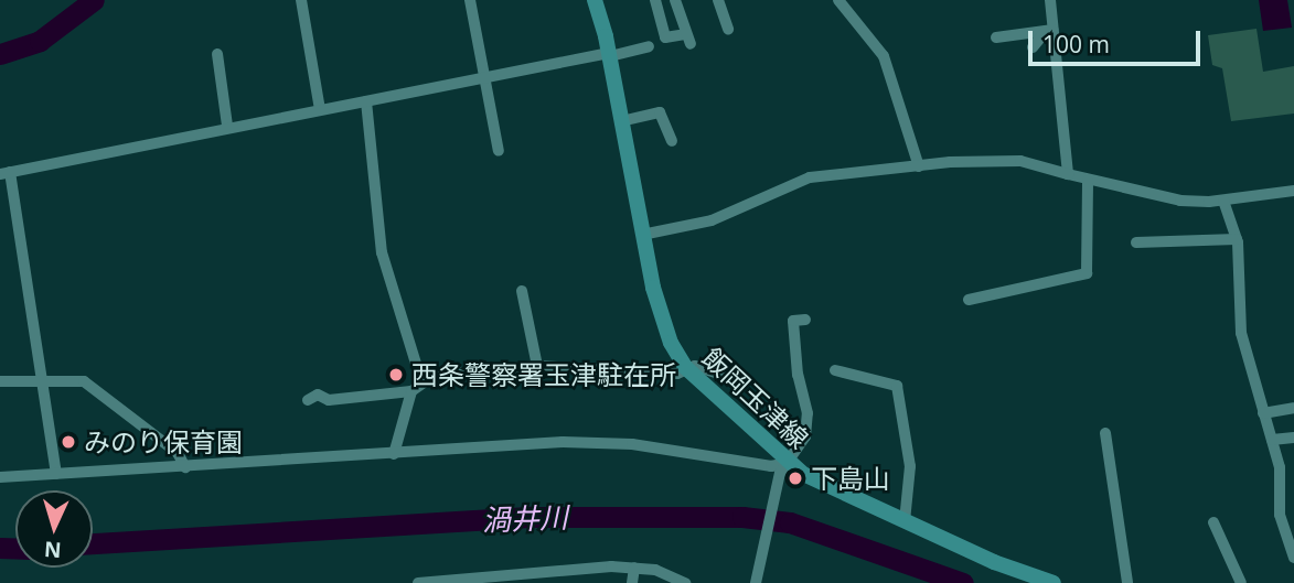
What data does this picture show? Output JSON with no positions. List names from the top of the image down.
{
  "streets": {
    "main road": ["飯岡玉津線"]
  },
  "water": ["渦井川"],
  "places": ["西条警察署玉津駐在所", "みのり保育園", "下島山"],
  "scale_bar": "100 m",
  "north": "bottom"
}
